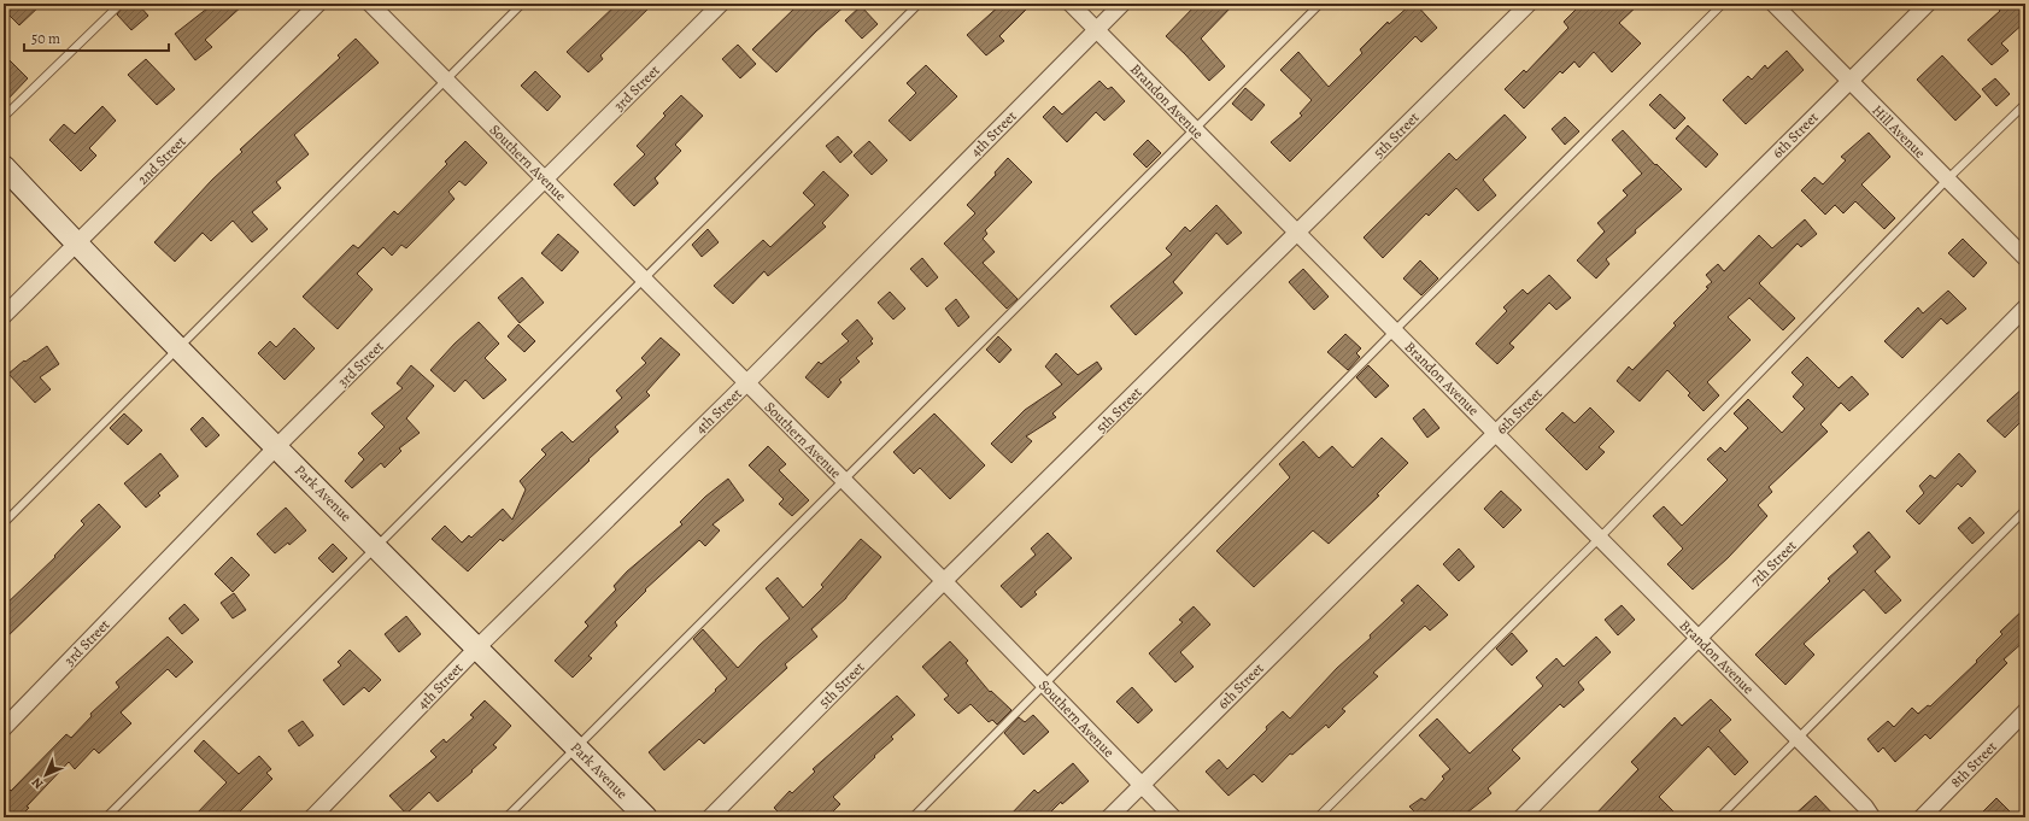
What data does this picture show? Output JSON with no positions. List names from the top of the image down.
{
  "streets": {
    "street": [
      "3rd Street",
      "Brandon Avenue",
      "Hill Avenue",
      "4th Street",
      "5th Street",
      "6th Street",
      "2nd Street",
      "Southern Avenue",
      "Park Avenue",
      "7th Street",
      "8th Street"
    ]
  },
  "crossings": [
    ["3rd Street", "Southern Avenue"],
    ["3rd Street", "Park Avenue"],
    ["Brandon Avenue", "4th Street"],
    ["Brandon Avenue", "5th Street"],
    ["Brandon Avenue", "6th Street"],
    ["Brandon Avenue", "7th Street"],
    ["Hill Avenue", "6th Street"],
    ["4th Street", "Southern Avenue"],
    ["4th Street", "Park Avenue"],
    ["5th Street", "Southern Avenue"],
    ["6th Street", "Southern Avenue"],
    ["2nd Street", "Park Avenue"]
  ],
  "scale_bar": "50 m",
  "north": "bottom left"
}
